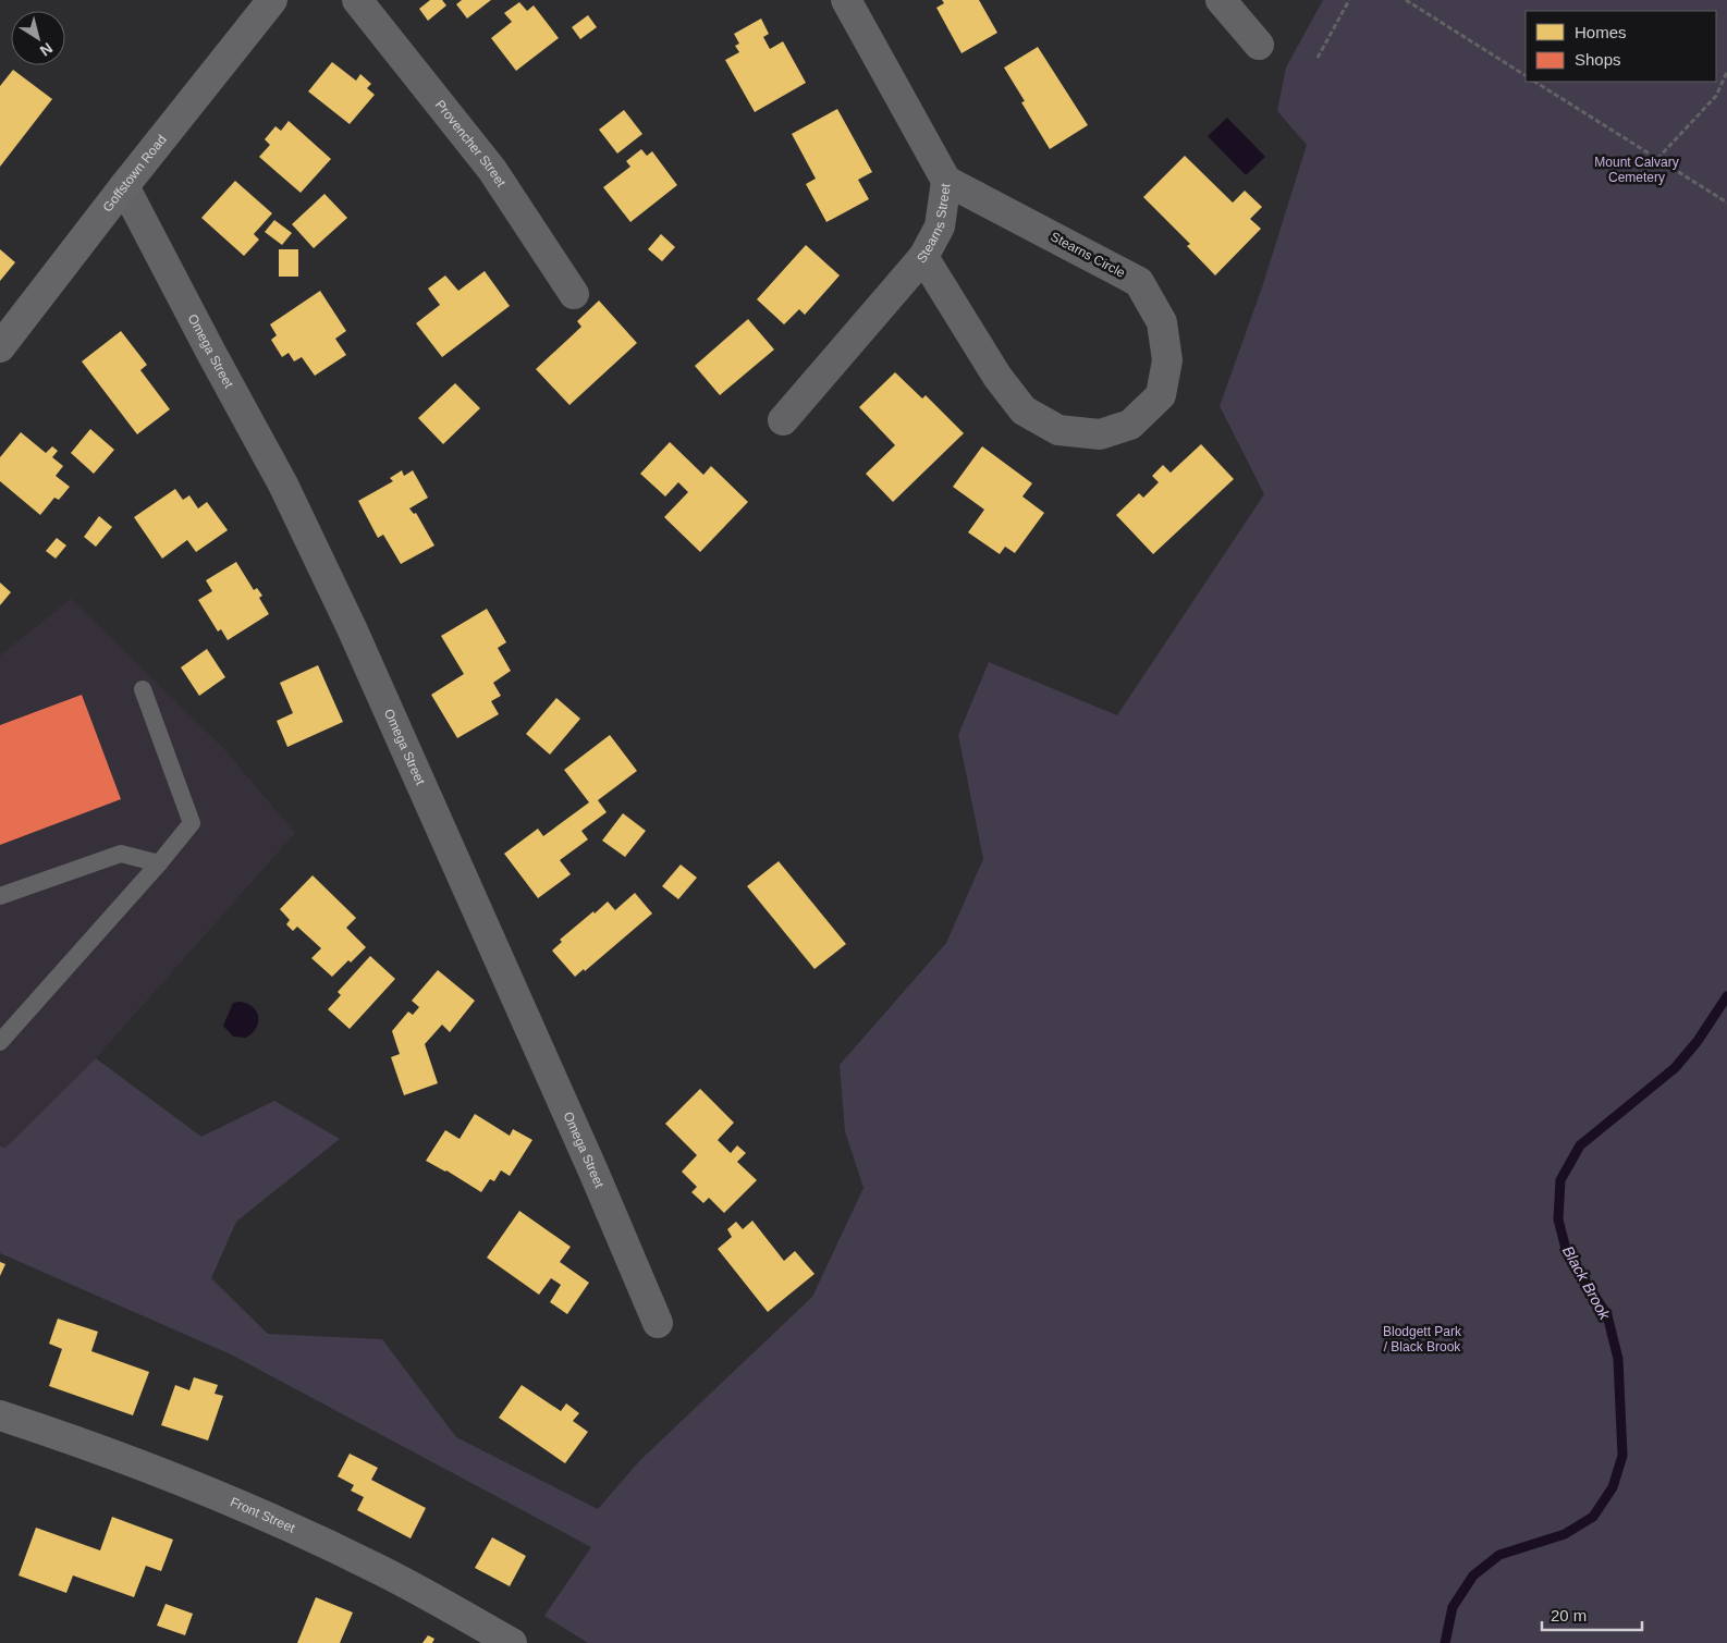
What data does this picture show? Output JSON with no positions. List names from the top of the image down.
{
  "streets": {
    "main road": ["Goffstown Road", "Front Street"],
    "street": [
      "Provencher Street",
      "Stearns Street",
      "Stearns Circle",
      "Omega Street"
    ]
  },
  "crossings": [
    ["Goffstown Road", "Omega Street"],
    ["Stearns Street", "Stearns Circle"]
  ],
  "water": ["Black Brook"],
  "parks": ["Mount Calvary Cemetery", "Blodgett Park / Black Brook"],
  "legend": ["Homes", "Shops"],
  "scale_bar": "20 m",
  "north": "bottom right"
}
